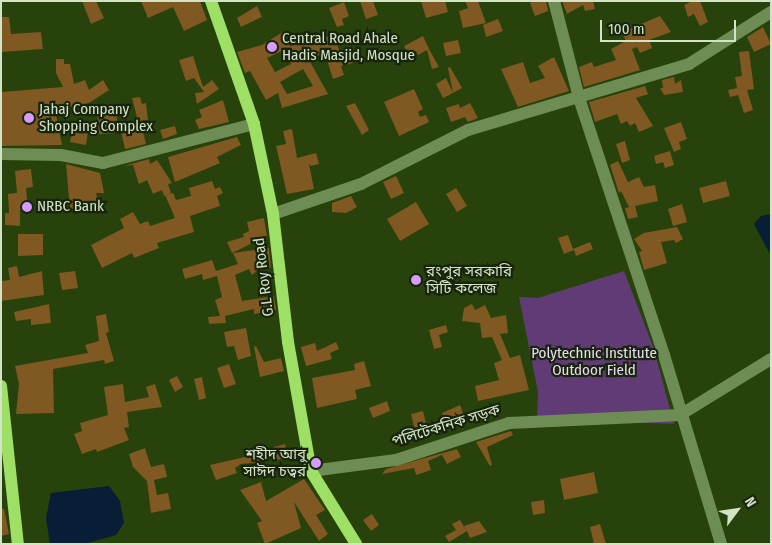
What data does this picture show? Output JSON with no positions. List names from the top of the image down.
{
  "streets": {
    "main road": ["G.L Roy Road"],
    "street": ["পলিটেকনিক সড়ক"]
  },
  "crossings": [
    ["G.L Roy Road", "পলিটেকনিক সড়ক"]
  ],
  "parks": ["Polytechnic Institute Outdoor Field"],
  "places": [
    "Central Road Ahale Hadis Masjid, Mosque",
    "Jahaj Company Shopping Complex",
    "NRBC Bank",
    "রংপুর সরকারি সিটি কলেজ",
    "শহীদ আবু সাঈদ চত্বর"
  ],
  "scale_bar": "100 m",
  "north": "top right"
}
